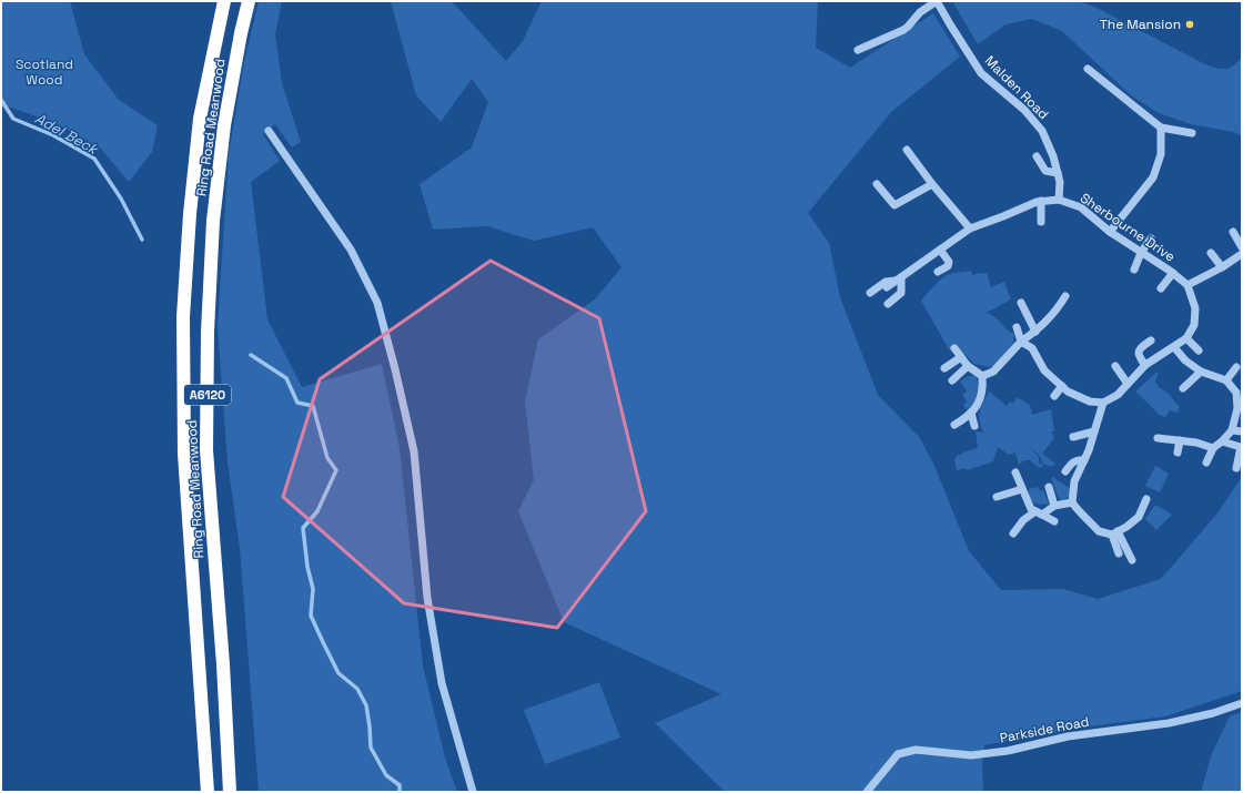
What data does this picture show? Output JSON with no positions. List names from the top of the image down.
{
  "streets": {
    "highway": ["Ring Road Meanwood", "A6120"],
    "street": ["Malden Road", "Sherbourne Drive", "Parkside Road"]
  },
  "crossings": [
    ["Malden Road", "Sherbourne Drive"]
  ],
  "water": ["Adel Beck"],
  "parks": ["Scotland Wood"],
  "places": ["The Mansion"]
}
